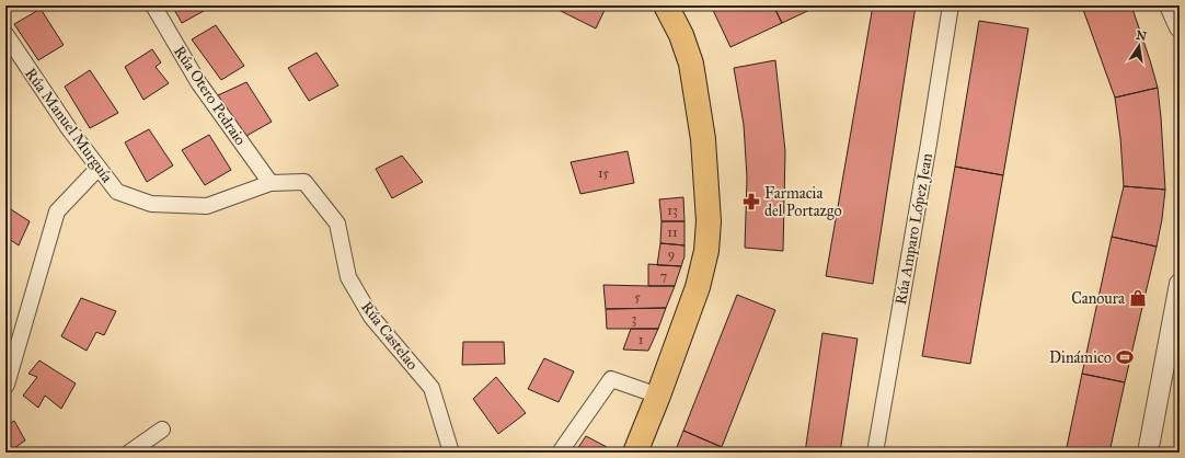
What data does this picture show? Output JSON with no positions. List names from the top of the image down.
{
  "streets": {
    "street": [
      "Rúa Otero Pedraio",
      "Rúa Manuel Murguía",
      "Rúa Amparo López Jean",
      "Rúa Castelao"
    ]
  },
  "crossings": [
    ["Rúa Otero Pedraio", "Rúa Manuel Murguía"],
    ["Rúa Otero Pedraio", "Rúa Castelao"],
    ["Rúa Manuel Murguía", "Rúa Castelao"]
  ],
  "places": {
    "pharmacy": ["Farmacia del Portazgo"],
    "shop": ["Canoura"],
    "sports": ["Dinámico"]
  },
  "house_numbers": [
    "15",
    "13",
    "11",
    "9",
    "7",
    "5",
    "3",
    "1"
  ],
  "north": "top"
}
